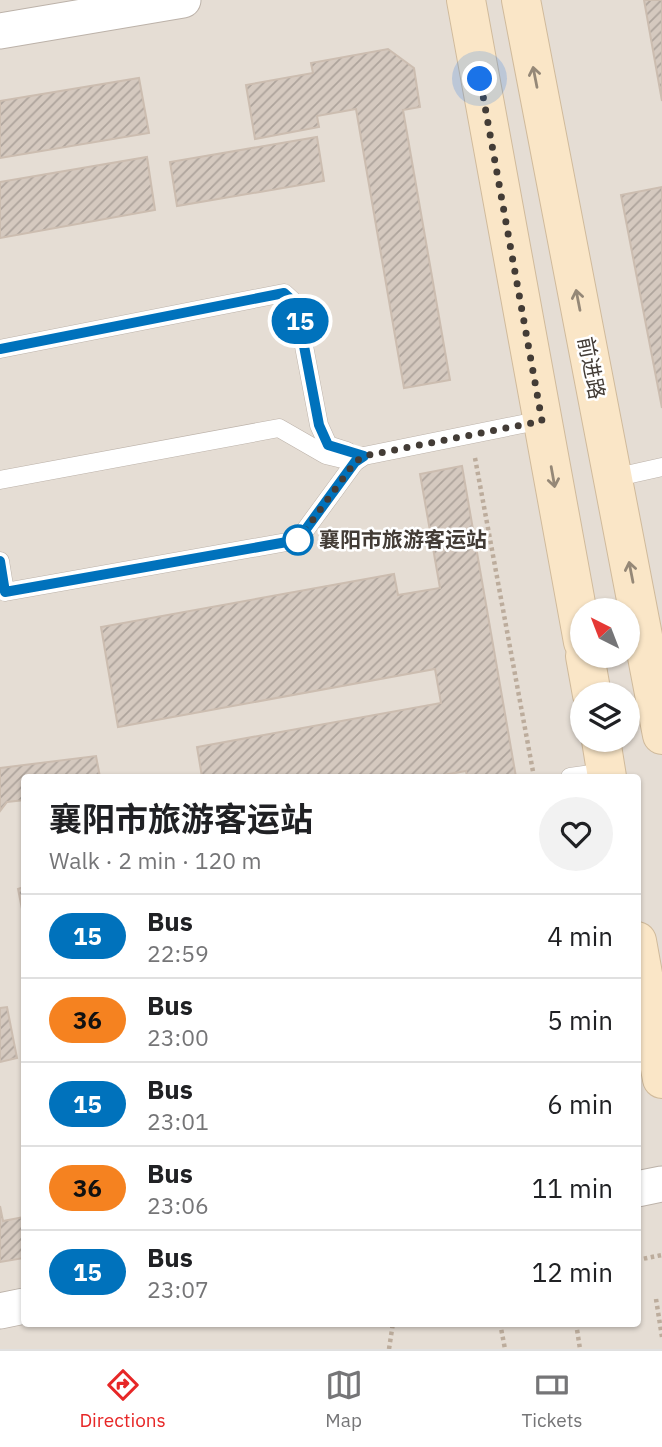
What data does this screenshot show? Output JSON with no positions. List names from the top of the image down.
{
  "streets": {
    "main road": ["前进路"]
  },
  "places": ["襄阳市旅游客运站"],
  "lines": ["bus line 15"],
  "north": "top left",
  "page": {
    "on_map": "15",
    "heading": ["襄阳市旅游客运站", "Walk · 2 min · 120 m"],
    "list": [
      {
        "mark": "15",
        "name": "Bus",
        "note": "22:59",
        "value": "4 min"
      },
      {
        "mark": "36",
        "name": "Bus",
        "note": "23:00",
        "value": "5 min"
      },
      {
        "mark": "15",
        "name": "Bus",
        "note": "23:01",
        "value": "6 min"
      },
      {
        "mark": "36",
        "name": "Bus",
        "note": "23:06",
        "value": "11 min"
      },
      {
        "mark": "15",
        "name": "Bus",
        "note": "23:07",
        "value": "12 min"
      }
    ],
    "tabs": ["Directions", "Map", "Tickets"]
  }
}
